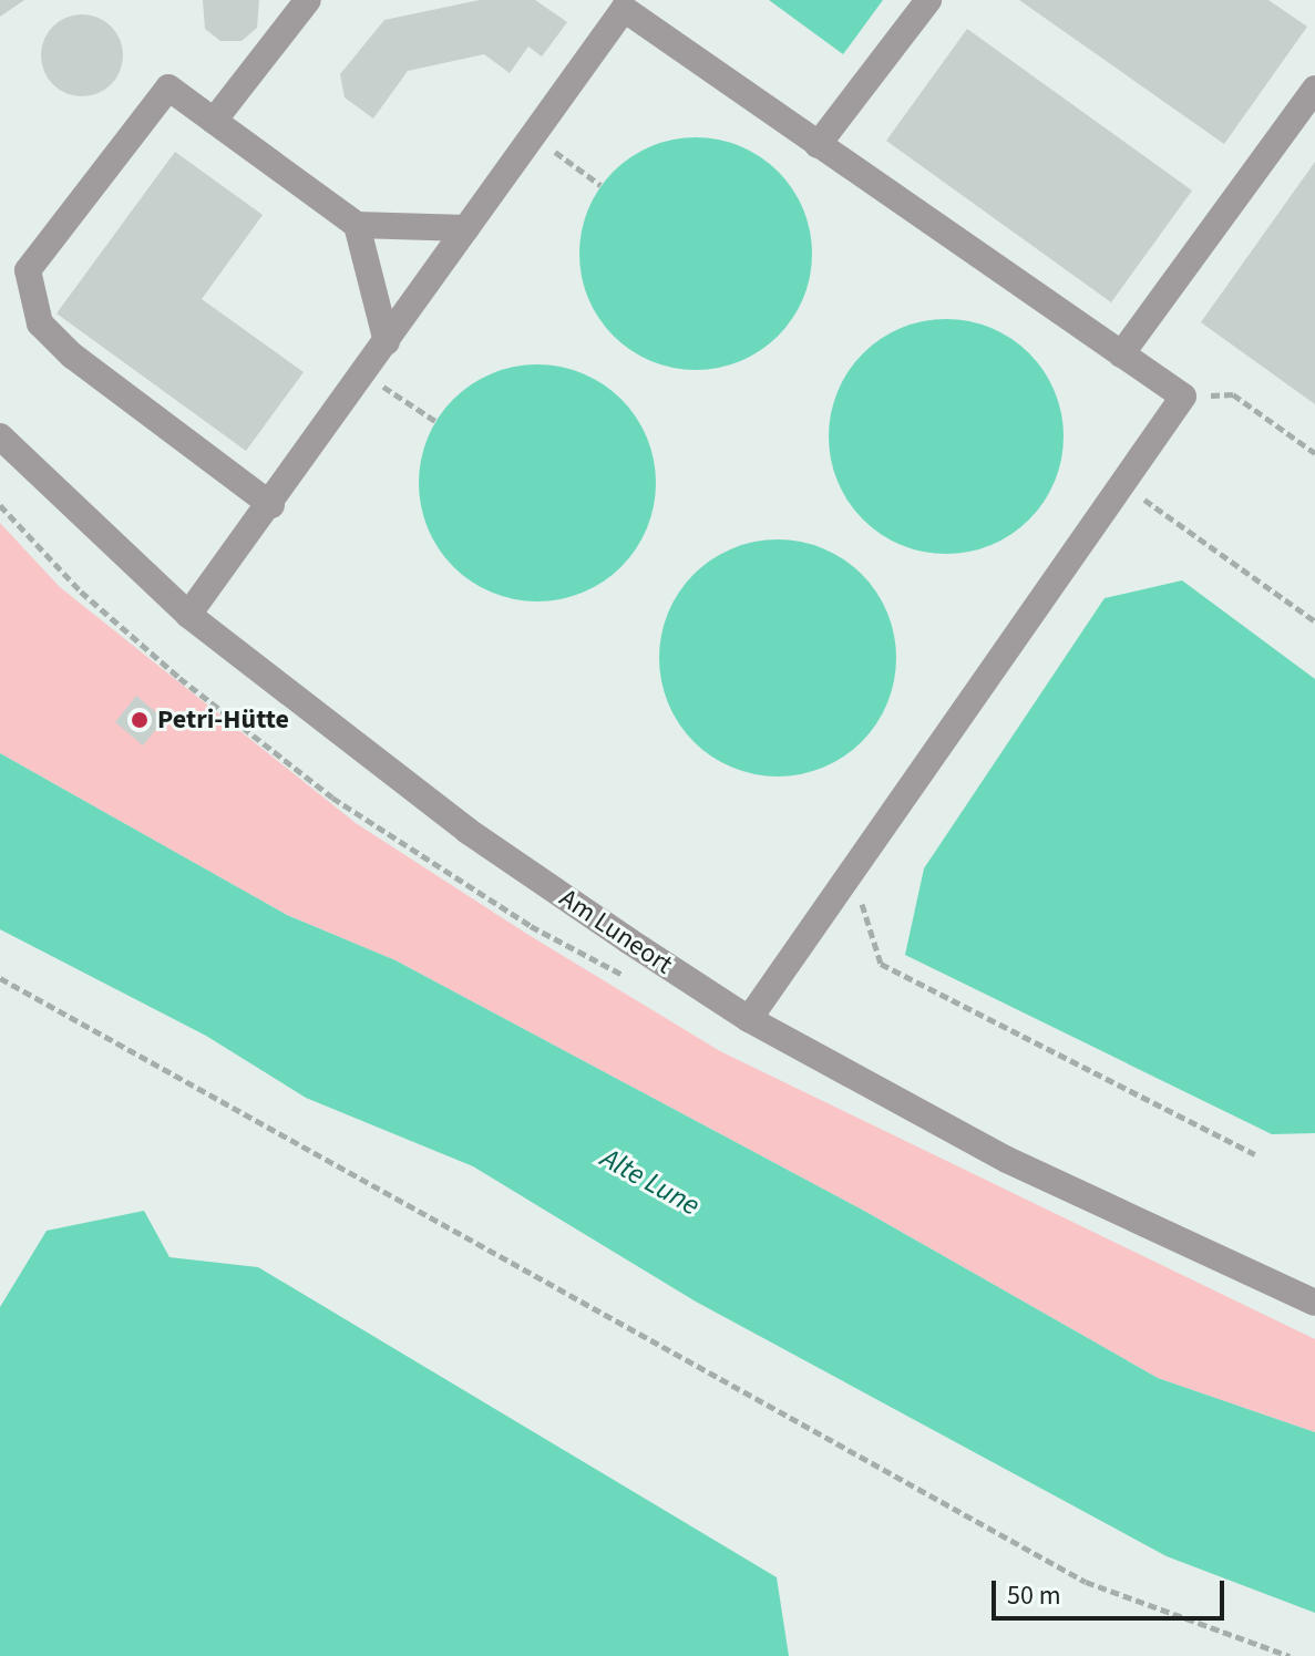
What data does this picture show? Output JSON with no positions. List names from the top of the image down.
{
  "streets": {
    "street": ["Am Luneort"]
  },
  "water": ["Alte Lune"],
  "places": ["Petri-Hütte"],
  "scale_bar": "50 m"
}
